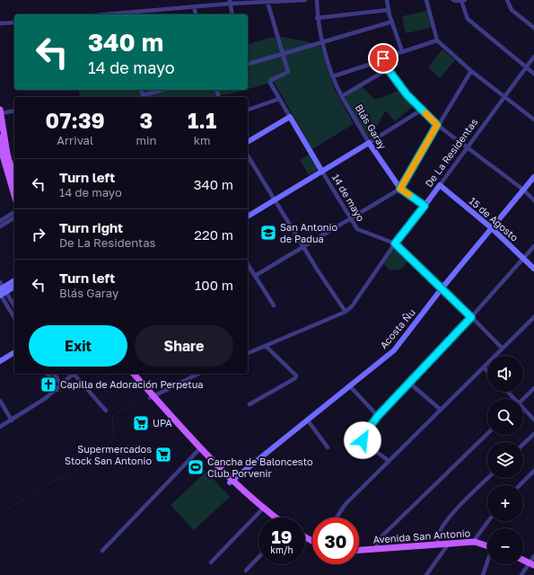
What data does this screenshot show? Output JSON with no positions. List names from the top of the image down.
{
  "streets": {
    "main road": ["Avenida San Antonio"],
    "street": [
      "Blás Garay",
      "De La Residentas",
      "14 de mayo",
      "15 de Agosto",
      "Acosta Ñu"
    ]
  },
  "crossings": [
    ["Blás Garay", "De La Residentas"],
    ["De La Residentas", "14 de mayo"],
    ["De La Residentas", "15 de Agosto"],
    ["14 de mayo", "Acosta Ñu"],
    ["15 de Agosto", "Acosta Ñu"]
  ],
  "places": {
    "school or university": ["San Antonio de Padua"],
    "church": ["Capilla de Adoración Perpetua"],
    "supermarket": ["UPA", "Supermercados Stock San Antonio"],
    "sports": ["Cancha de Baloncesto Club Porvenir"]
  },
  "page": {
    "turn": ["340 m", "14 de mayo"],
    "eta": [
      "07:39",
      "Arrival",
      "3",
      "min",
      "1.1",
      "km"
    ],
    "list": [
      {
        "name": "Turn left",
        "note": "14 de mayo",
        "value": "340 m"
      },
      {
        "name": "Turn right",
        "note": "De La Residentas",
        "value": "220 m"
      },
      {
        "name": "Turn left",
        "note": "Blás Garay",
        "value": "100 m"
      }
    ],
    "buttons": ["Exit", "Share"],
    "map_buttons": ["+", "−"],
    "speed": "19 km/h",
    "limit": "30"
  }
}
